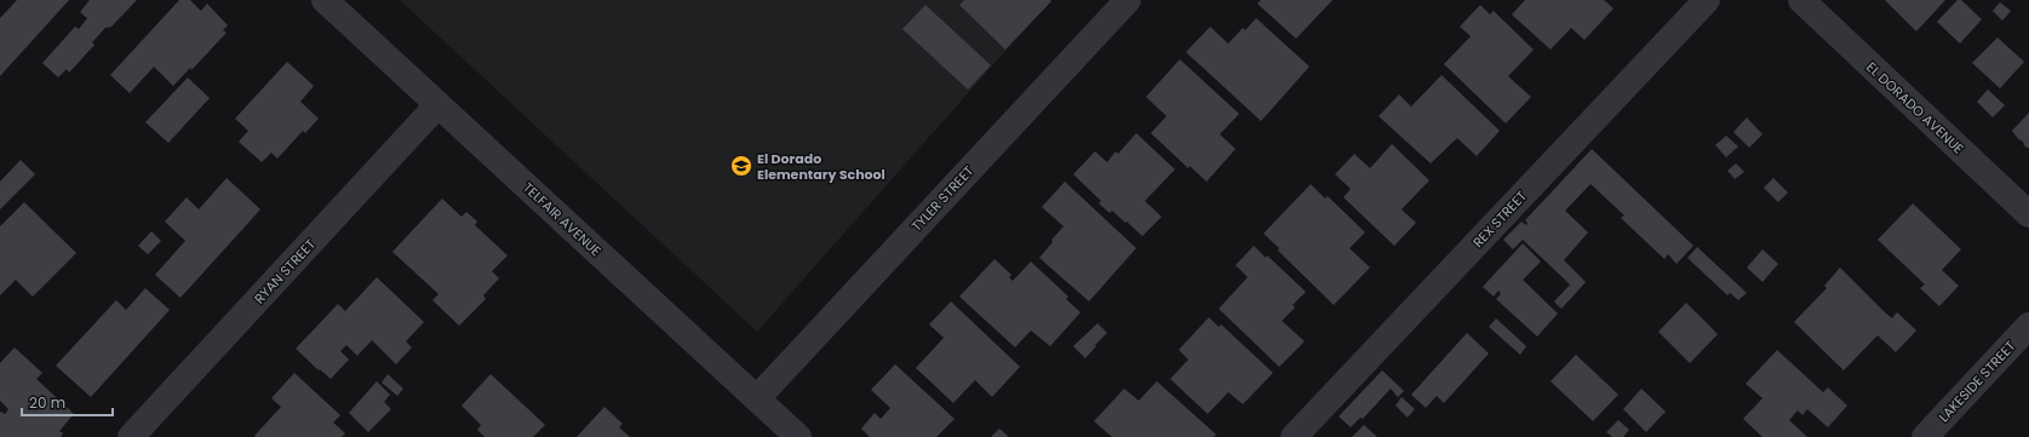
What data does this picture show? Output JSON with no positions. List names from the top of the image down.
{
  "streets": {
    "street": [
      "EL DORADO AVENUE",
      "TYLER STREET",
      "TELFAIR AVENUE",
      "REX STREET",
      "RYAN STREET",
      "LAKESIDE STREET"
    ]
  },
  "crossings": [
    ["TYLER STREET", "TELFAIR AVENUE"],
    ["TELFAIR AVENUE", "RYAN STREET"]
  ],
  "places": {
    "school or university": ["El Dorado Elementary School"]
  },
  "scale_bar": "20 m"
}
